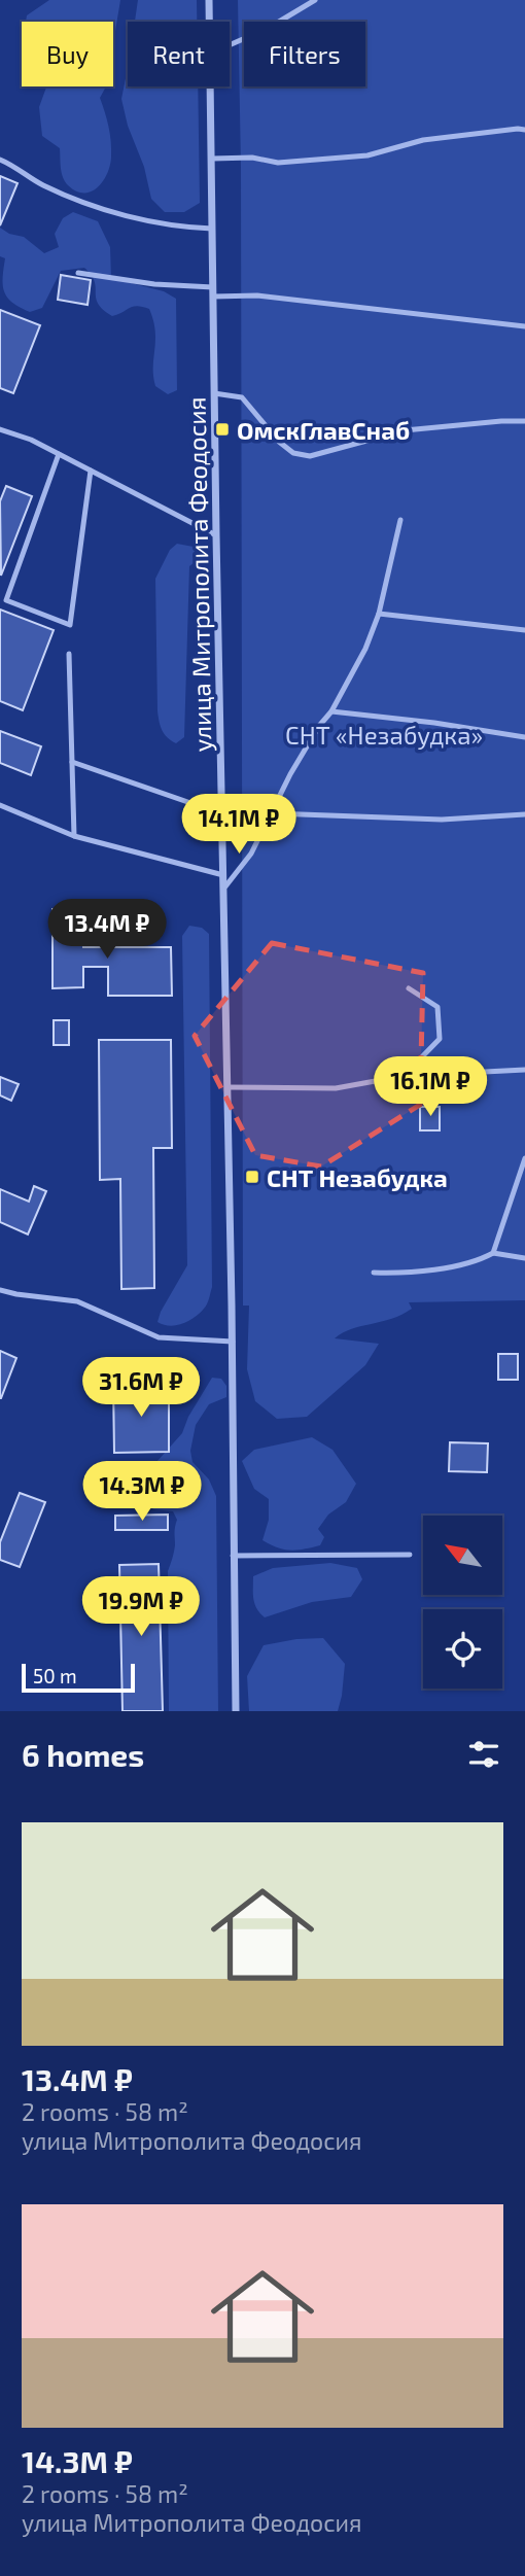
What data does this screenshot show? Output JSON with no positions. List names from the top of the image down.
{
  "streets": {
    "street": ["улица Митрополита Феодосия"]
  },
  "parks": ["СНТ «Незабудка»"],
  "places": {
    "transit": ["ОмскГлавСнаб", "СНТ Незабудка"]
  },
  "scale_bar": "50 m",
  "north": "top left",
  "page": {
    "chip": ["Buy", "Rent", "Filters"],
    "price": [
      "14.1M ₽",
      "13.4M ₽",
      "16.1M ₽",
      "31.6M ₽",
      "14.3M ₽",
      "19.9M ₽"
    ],
    "scale": "50 m",
    "heading": "6 homes",
    "list": [
      {
        "name": "13.4M ₽",
        "note": "2 rooms · 58 m² · улица Митрополита Феодосия"
      },
      {
        "name": "14.3M ₽",
        "note": "2 rooms · 58 m² · улица Митрополита Феодосия"
      }
    ]
  }
}
